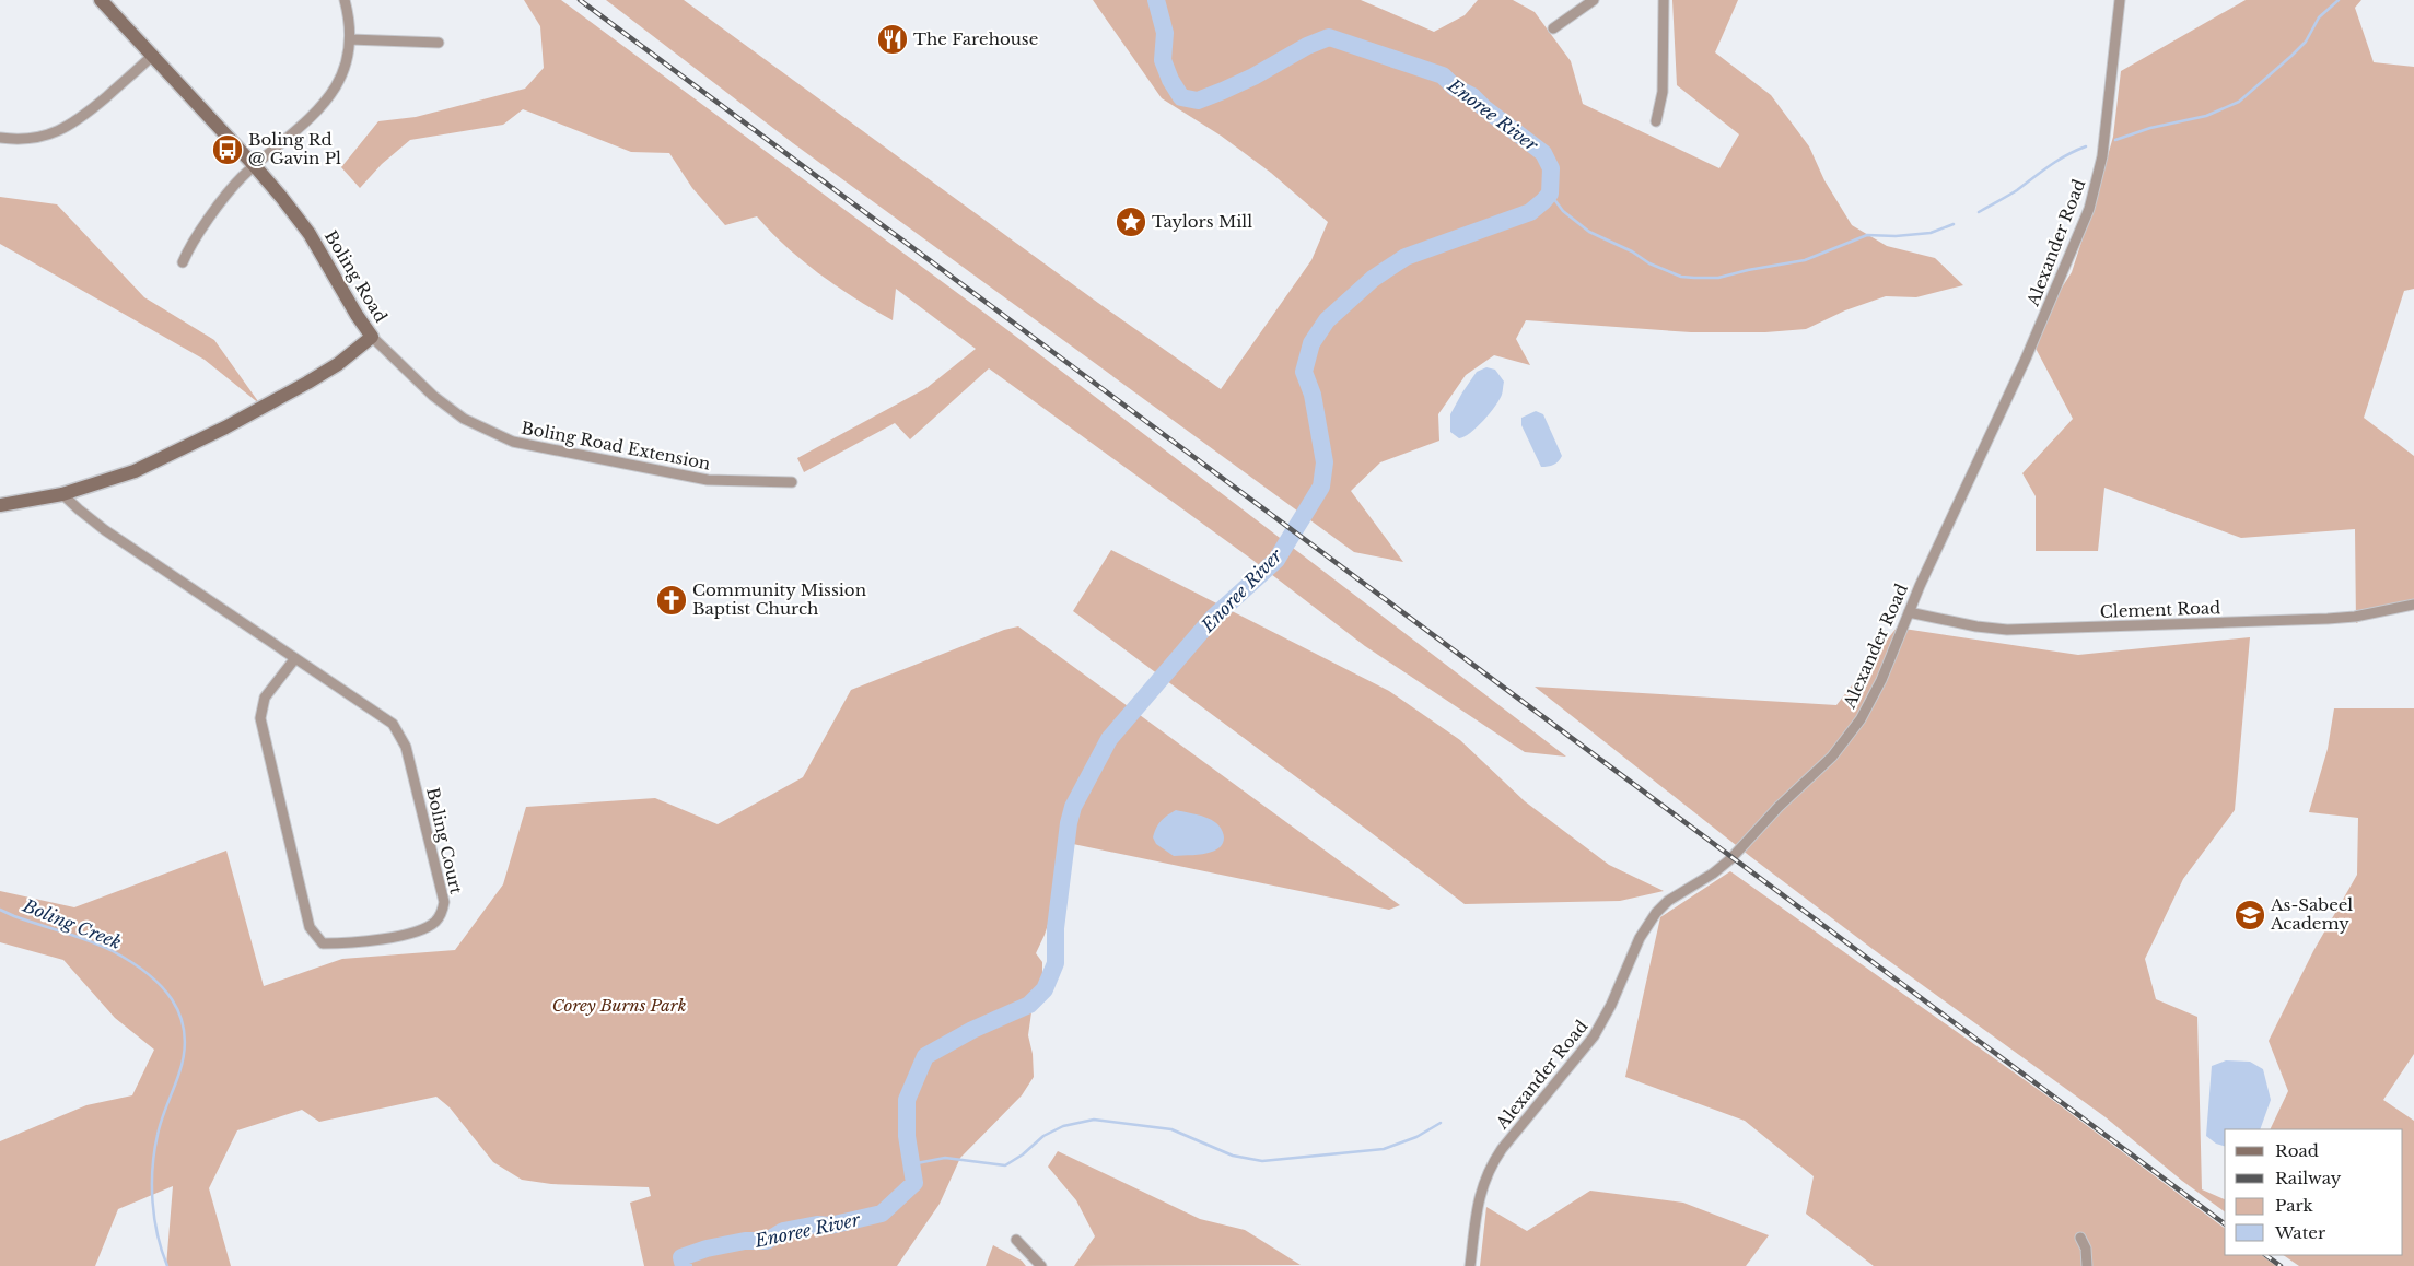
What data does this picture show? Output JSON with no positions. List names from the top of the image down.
{
  "streets": {
    "street": [
      "Alexander Road",
      "Boling Road",
      "Boling Road Extension",
      "Clement Road",
      "Boling Court"
    ]
  },
  "crossings": [
    ["Alexander Road", "Clement Road"],
    ["Boling Road", "Boling Road Extension"],
    ["Boling Road", "Boling Court"]
  ],
  "water": ["Enoree River", "Boling Creek"],
  "parks": ["Corey Burns Park"],
  "places": {
    "restaurant": ["The Farehouse"],
    "bus stop": ["Boling Rd @ Gavin Pl"],
    "place": ["Taylors Mill"],
    "church": ["Community Mission Baptist Church"],
    "school or university": ["As-Sabeel Academy"]
  },
  "legend": [
    "Road",
    "Railway",
    "Park",
    "Water"
  ]
}
